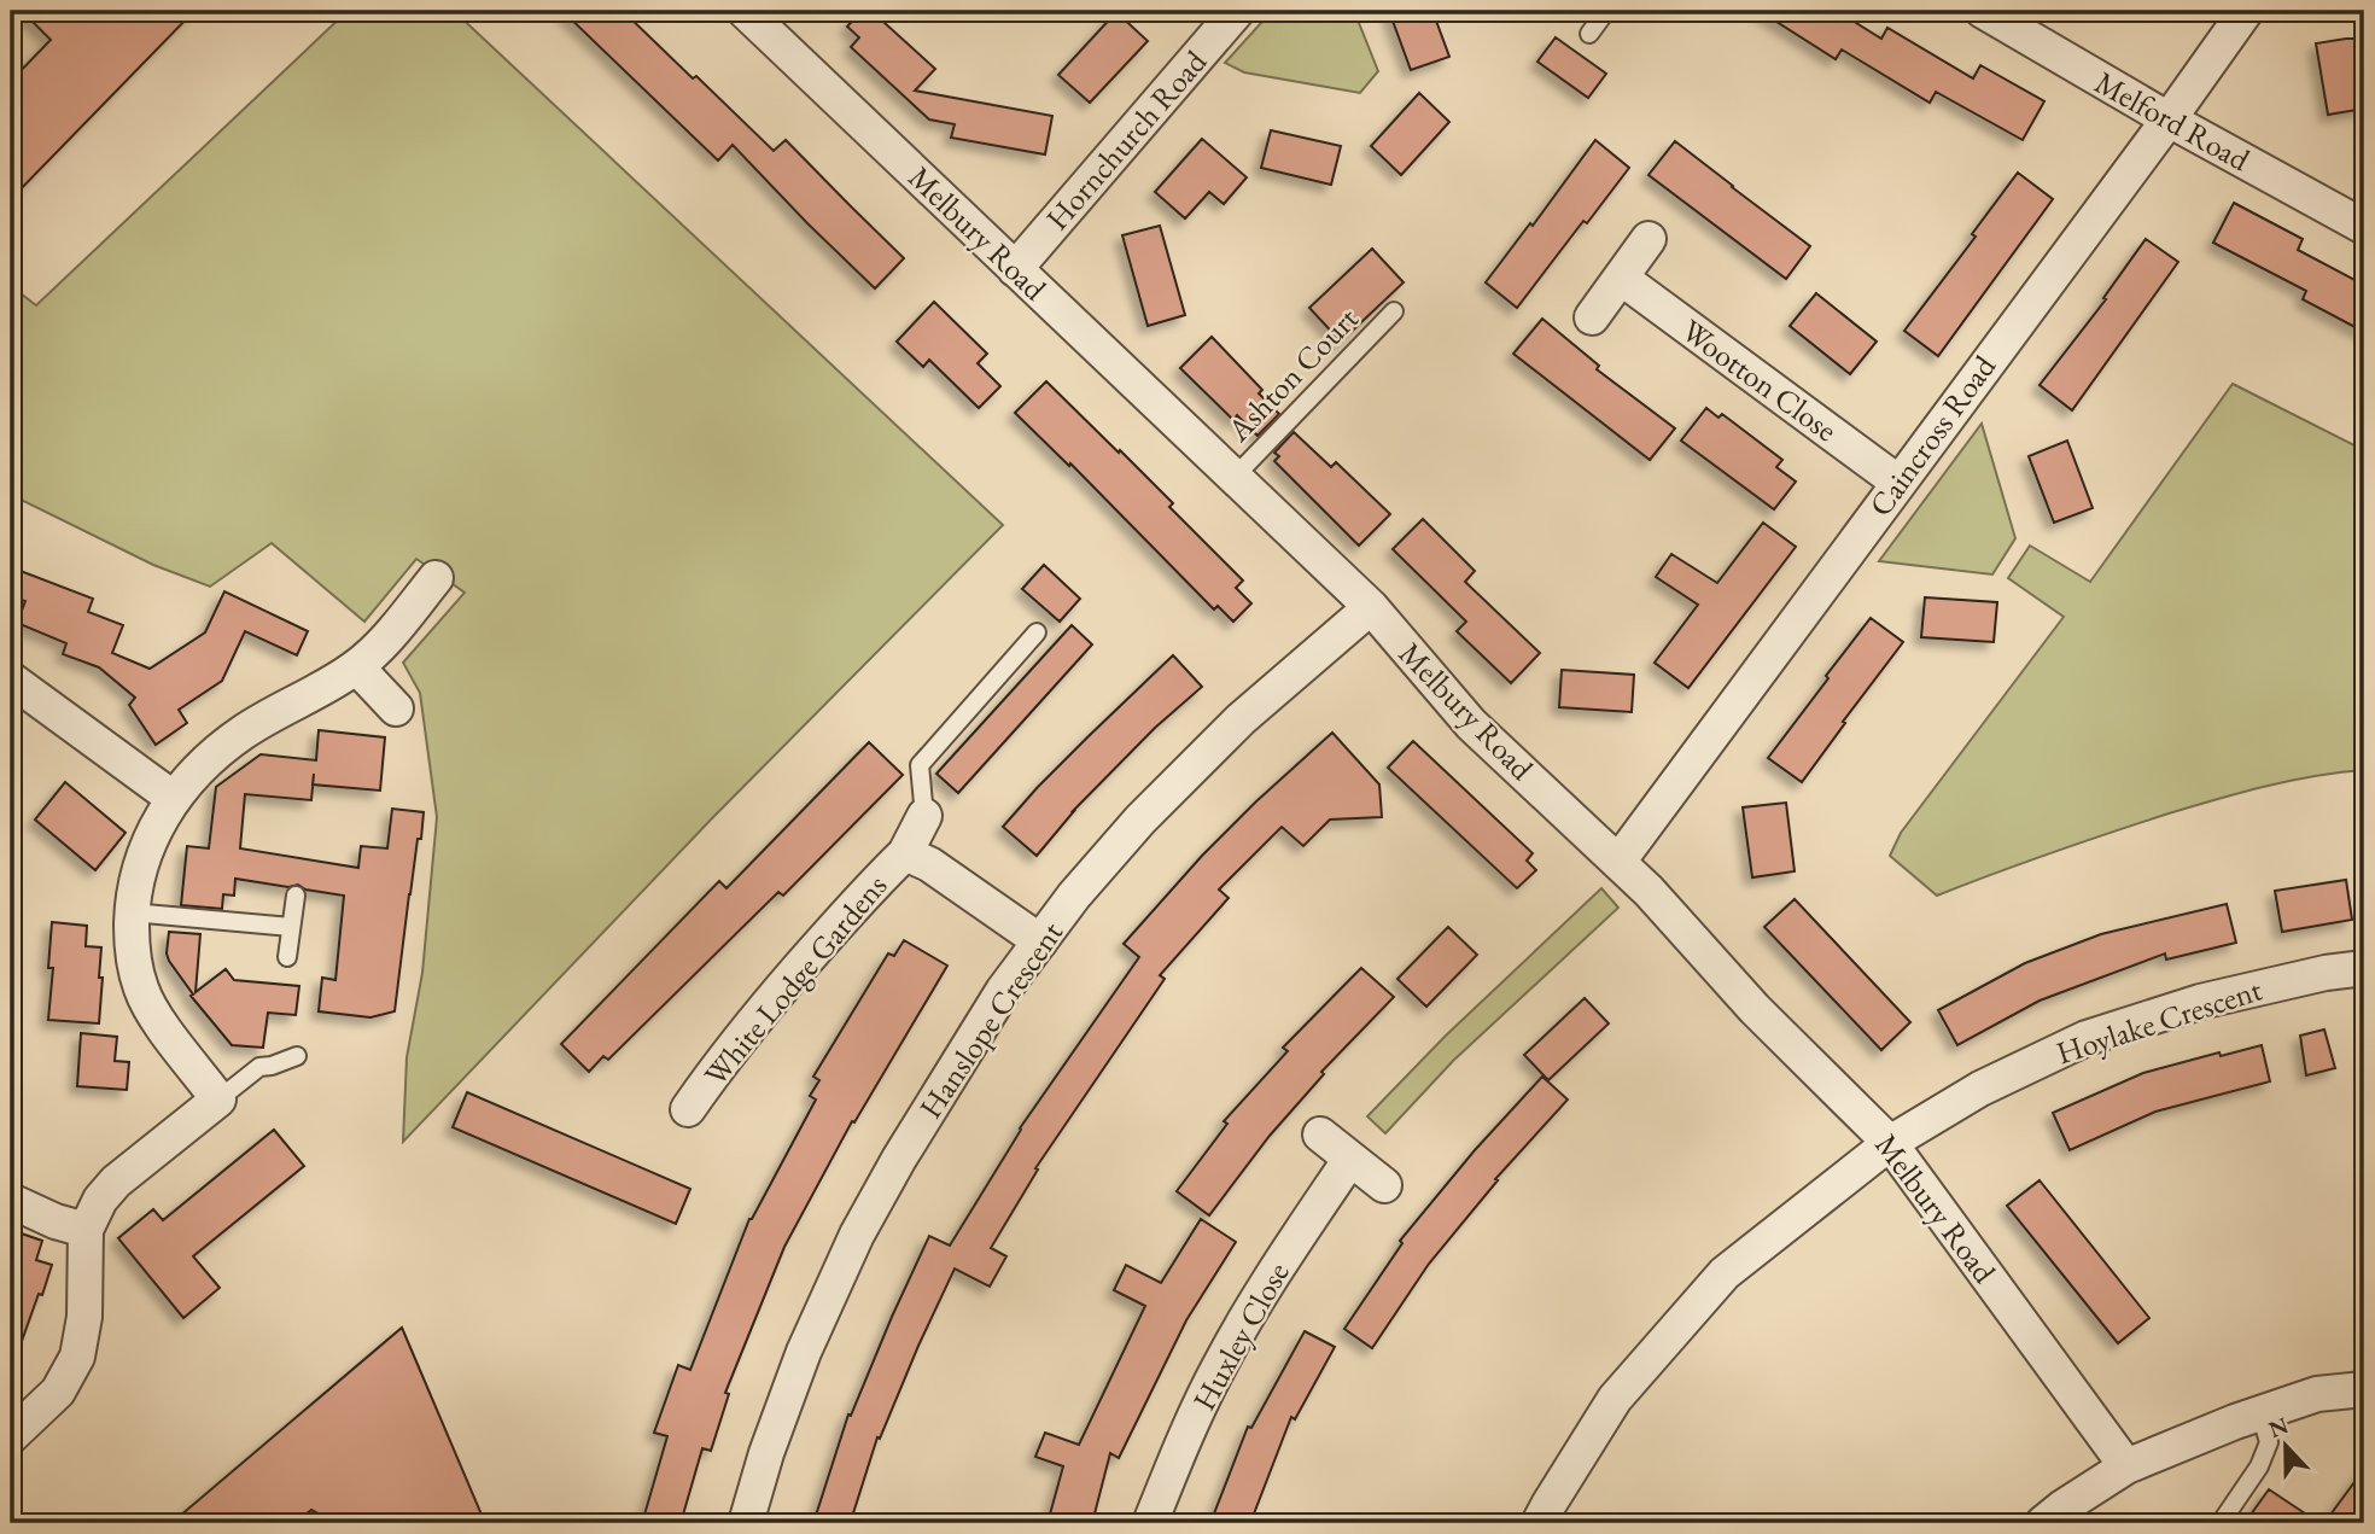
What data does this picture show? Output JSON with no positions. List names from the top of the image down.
{
  "streets": {
    "street": [
      "Melford Road",
      "Hornchurch Road",
      "Melbury Road",
      "Wootton Close",
      "Caincross Road",
      "White Lodge Gardens",
      "Hanslope Crescent",
      "Hoylake Crescent",
      "Huxley Close"
    ],
    "lane": ["Ashton Court"]
  },
  "crossings": [
    ["Melford Road", "Caincross Road"],
    ["Hornchurch Road", "Melbury Road"],
    ["Melbury Road", "Ashton Court"],
    ["Melbury Road", "Caincross Road"],
    ["Melbury Road", "Hanslope Crescent"],
    ["Melbury Road", "Hoylake Crescent"],
    ["Wootton Close", "Caincross Road"],
    ["White Lodge Gardens", "Hanslope Crescent"]
  ],
  "north": "top"
}
